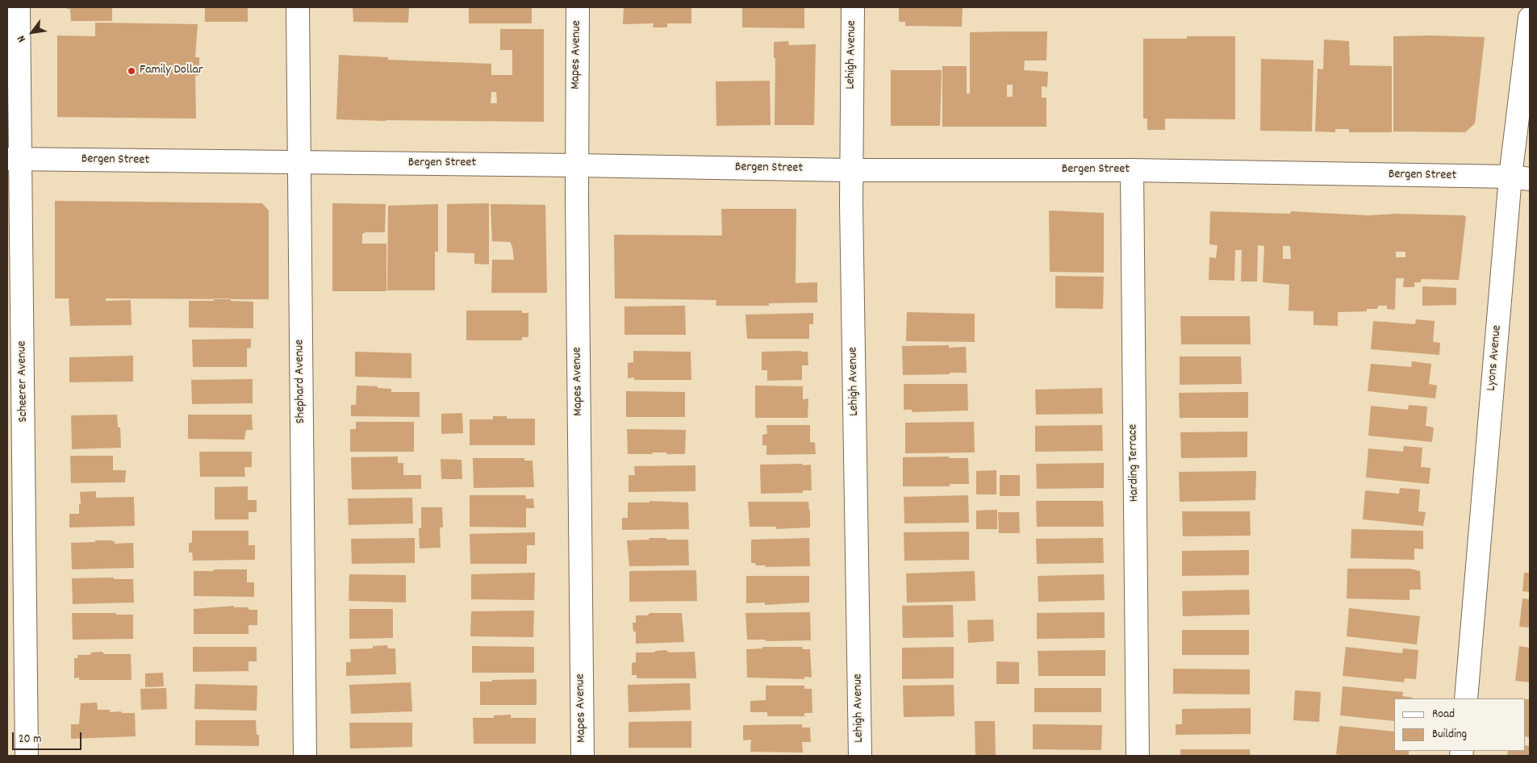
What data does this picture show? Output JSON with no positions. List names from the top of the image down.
{
  "streets": {
    "street": [
      "Mapes Avenue",
      "Lehigh Avenue",
      "Bergen Street",
      "Lyons Avenue",
      "Scheerer Avenue",
      "Shephard Avenue",
      "Harding Terrace"
    ]
  },
  "crossings": [
    ["Mapes Avenue", "Bergen Street"],
    ["Lehigh Avenue", "Bergen Street"],
    ["Bergen Street", "Lyons Avenue"],
    ["Bergen Street", "Scheerer Avenue"],
    ["Bergen Street", "Shephard Avenue"],
    ["Bergen Street", "Harding Terrace"]
  ],
  "places": ["Family Dollar"],
  "legend": ["Road", "Building"],
  "scale_bar": "20 m",
  "north": "bottom left"
}
